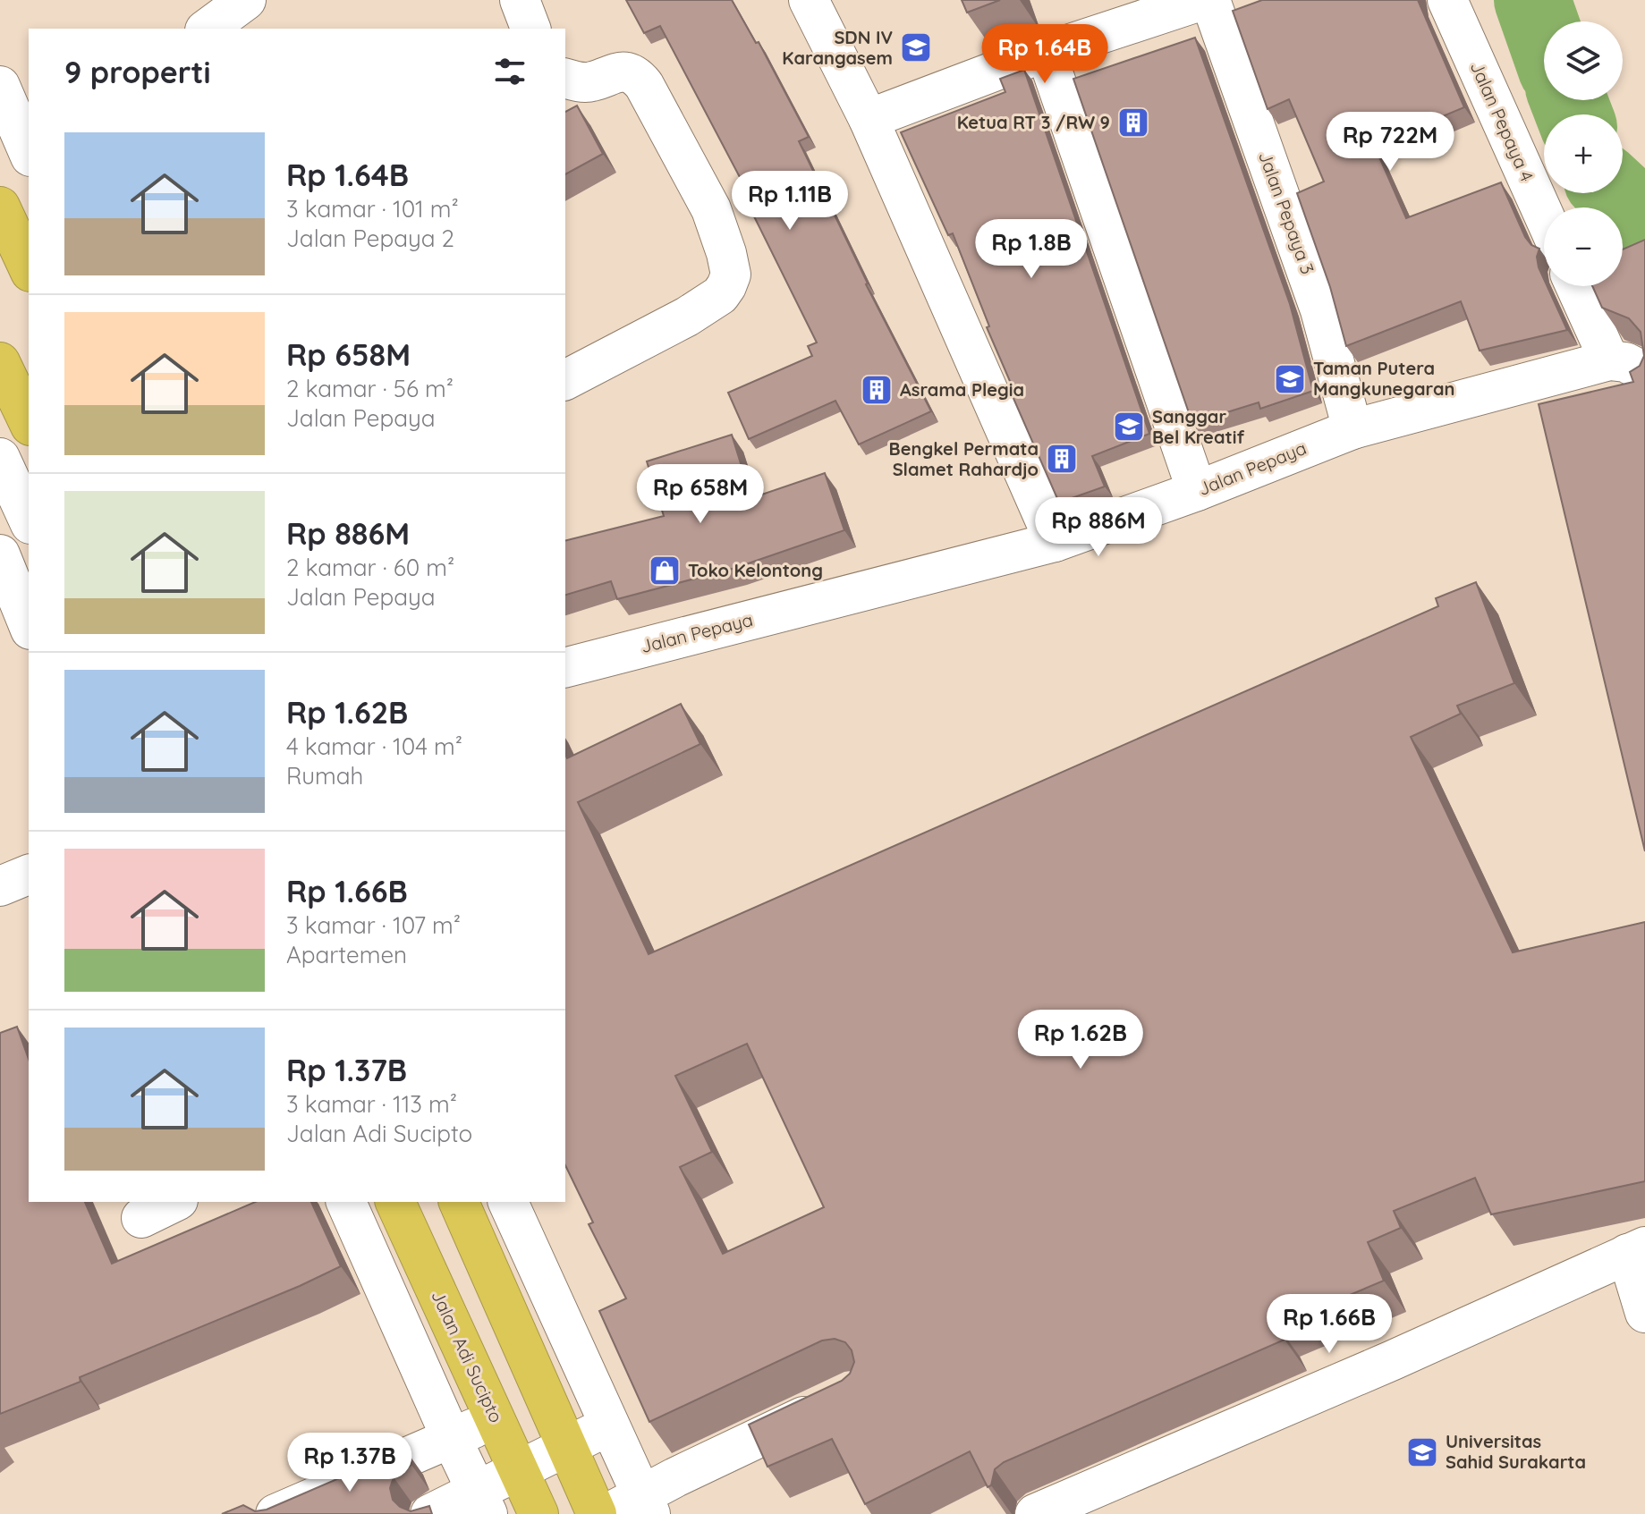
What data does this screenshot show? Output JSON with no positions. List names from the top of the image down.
{
  "streets": {
    "highway": ["Jalan Adi Sucipto"],
    "street": ["Jalan Pepaya 4", "Jalan Pepaya 3", "Jalan Pepaya"]
  },
  "crossings": [
    ["Jalan Pepaya 3", "Jalan Pepaya"]
  ],
  "places": {
    "school or university": [
      "SDN IV Karangasem",
      "Taman Putera Mangkunegaran",
      "Sanggar Bel Kreatif",
      "Universitas Sahid Surakarta"
    ],
    "building": ["Ketua RT 3 /RW 9", "Asrama Plegia", "Bengkel Permata Slamet Rahardjo"],
    "shop": ["Toko Kelontong"]
  },
  "page": {
    "map_buttons": ["+", "−"],
    "price": [
      "Rp 1.64B",
      "Rp 722M",
      "Rp 1.11B",
      "Rp 1.8B",
      "Rp 658M",
      "Rp 886M",
      "Rp 1.62B",
      "Rp 1.66B",
      "Rp 1.37B"
    ],
    "heading": "9 properti",
    "list": [
      {
        "name": "Rp 1.64B",
        "note": "3 kamar · 101 m² · Jalan Pepaya 2"
      },
      {
        "name": "Rp 658M",
        "note": "2 kamar · 56 m² · Jalan Pepaya"
      },
      {
        "name": "Rp 886M",
        "note": "2 kamar · 60 m² · Jalan Pepaya"
      },
      {
        "name": "Rp 1.62B",
        "note": "4 kamar · 104 m² · Rumah"
      },
      {
        "name": "Rp 1.66B",
        "note": "3 kamar · 107 m² · Apartemen"
      },
      {
        "name": "Rp 1.37B",
        "note": "3 kamar · 113 m² · Jalan Adi Sucipto"
      }
    ]
  }
}
